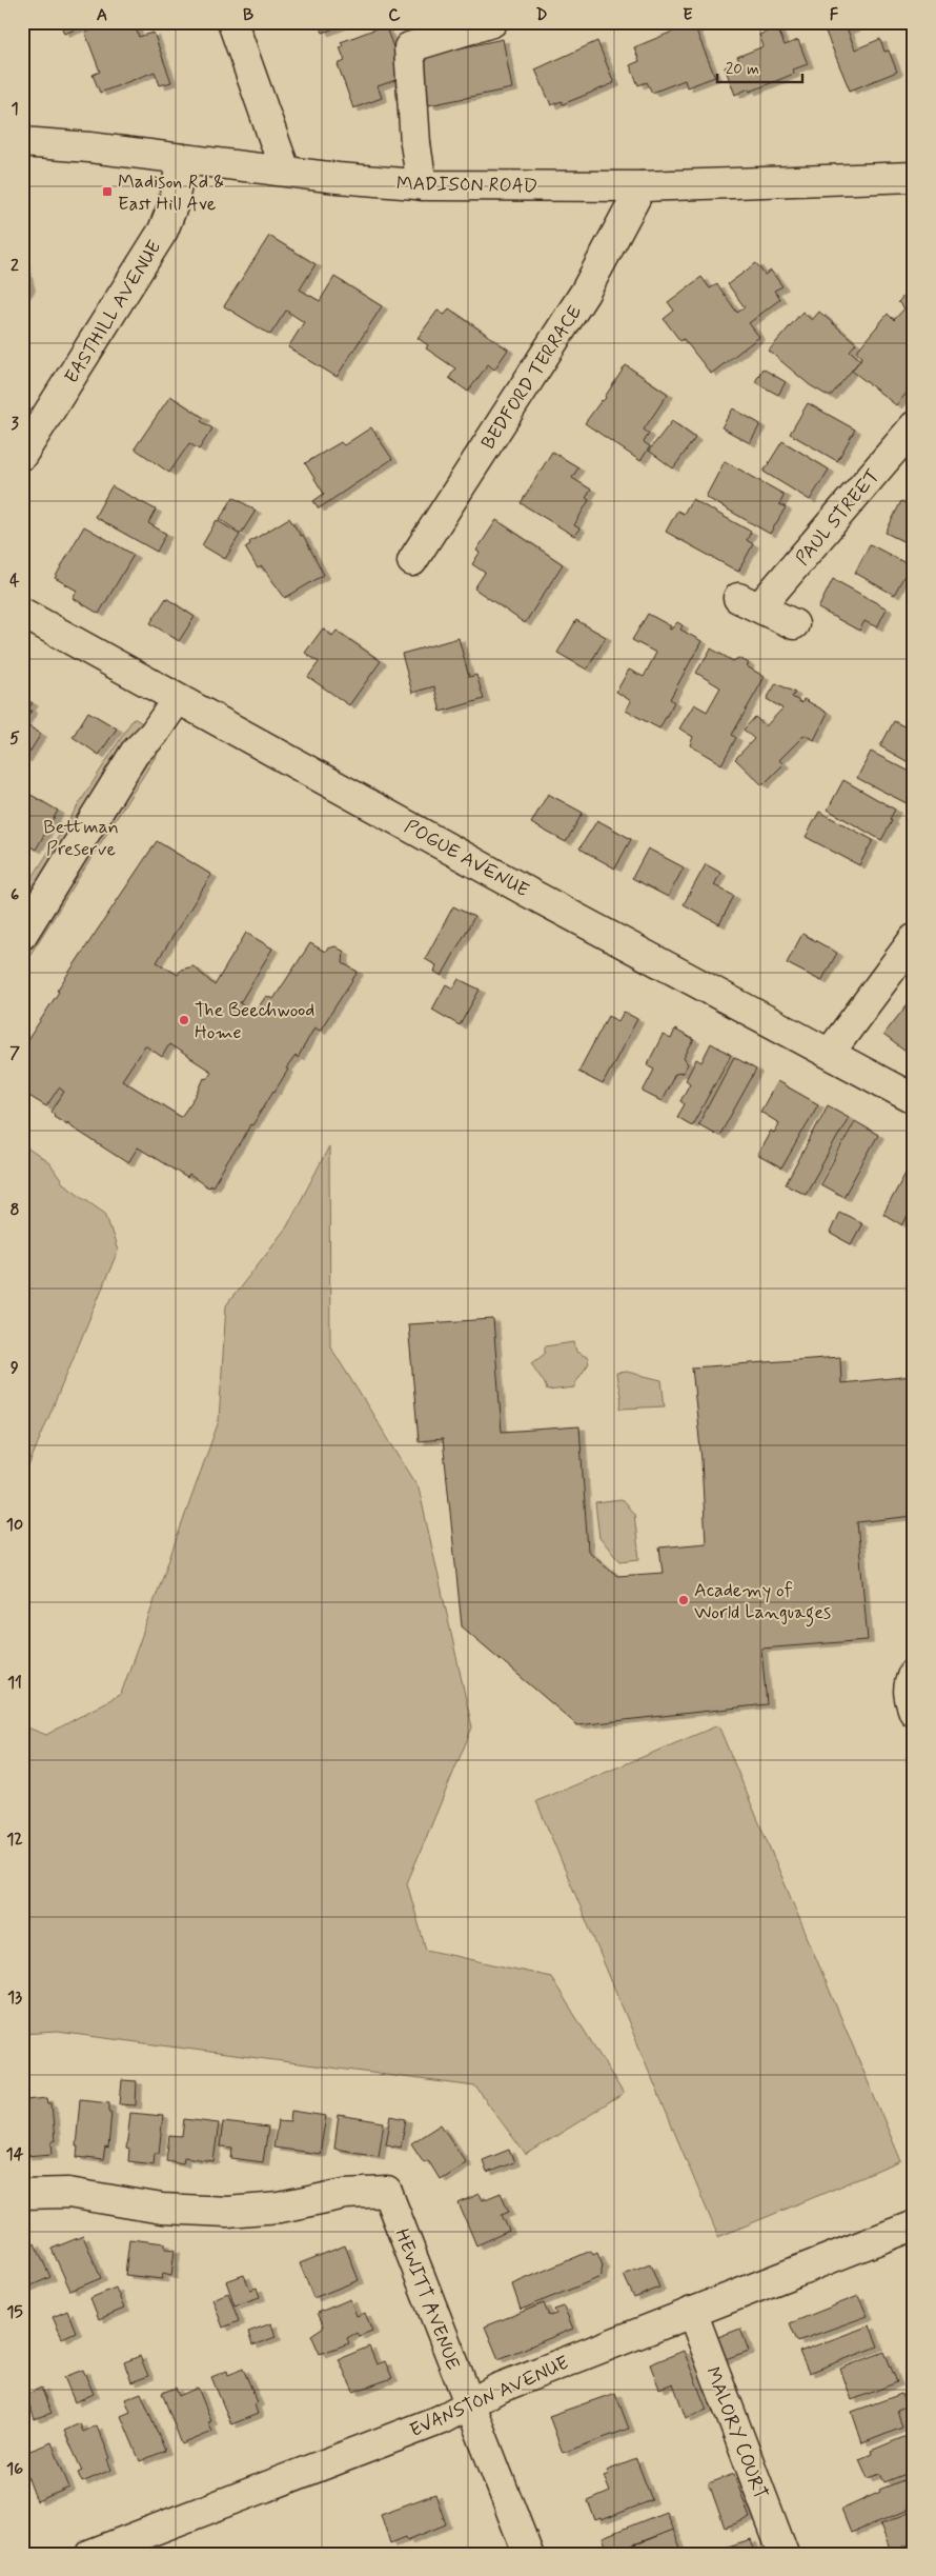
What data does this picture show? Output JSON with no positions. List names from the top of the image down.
{
  "streets": {
    "street": [
      "MADISON ROAD",
      "EASTHILL AVENUE",
      "BEDFORD TERRACE",
      "PAUL STREET",
      "POGUE AVENUE",
      "HEWITT AVENUE",
      "EVANSTON AVENUE",
      "MALORY COURT"
    ]
  },
  "crossings": [
    ["MADISON ROAD", "EASTHILL AVENUE"],
    ["MADISON ROAD", "BEDFORD TERRACE"],
    ["HEWITT AVENUE", "EVANSTON AVENUE"],
    ["EVANSTON AVENUE", "MALORY COURT"]
  ],
  "parks": ["Bettman Preserve"],
  "places": {
    "transit": ["Madison Rd & East Hill Ave"],
    "other": ["The Beechwood Home", "Academy of World Languages"]
  },
  "scale_bar": "20 m",
  "grid": {
    "columns": [
      "A",
      "B",
      "C",
      "D",
      "E",
      "F"
    ],
    "rows": [
      "1",
      "2",
      "3",
      "4",
      "5",
      "6",
      "7",
      "8",
      "9",
      "10",
      "11",
      "12",
      "13",
      "14",
      "15",
      "16"
    ]
  }
}
